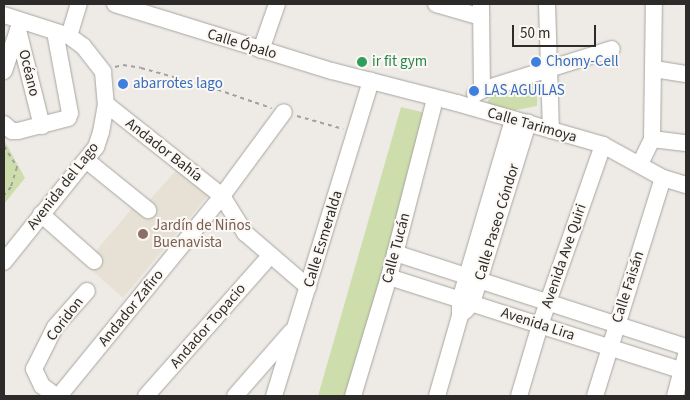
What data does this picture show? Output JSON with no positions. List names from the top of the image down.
{
  "streets": {
    "street": [
      "Calle Ópalo",
      "Océano",
      "Calle Tarimoya",
      "Andador Bahía",
      "Avenida del Lago",
      "Calle Paseo Cóndor",
      "Calle Esmeralda",
      "Calle Tucán",
      "Avenida Ave Quiri",
      "Calle Faisán",
      "Andador Zafiro",
      "Coridon",
      "Avenida Lira",
      "Andador Topacio"
    ]
  },
  "crossings": [
    ["Calle Ópalo", "Calle Tarimoya"],
    ["Calle Ópalo", "Calle Esmeralda"],
    ["Océano", "Avenida del Lago"],
    ["Calle Tarimoya", "Calle Paseo Cóndor"],
    ["Calle Tarimoya", "Calle Esmeralda"],
    ["Calle Tarimoya", "Calle Tucán"],
    ["Calle Tarimoya", "Avenida Ave Quiri"],
    ["Calle Tarimoya", "Calle Faisán"],
    ["Andador Bahía", "Avenida del Lago"],
    ["Andador Bahía", "Andador Zafiro"],
    ["Calle Paseo Cóndor", "Avenida Lira"],
    ["Calle Tucán", "Avenida Lira"],
    ["Avenida Ave Quiri", "Avenida Lira"],
    ["Calle Faisán", "Avenida Lira"],
    ["Andador Zafiro", "Coridon"]
  ],
  "places": [
    "ir fit gym",
    "Chomy-Cell",
    "abarrotes lago",
    "LAS AGUILAS",
    "Jardín de Niños Buenavista"
  ],
  "scale_bar": "50 m"
}
